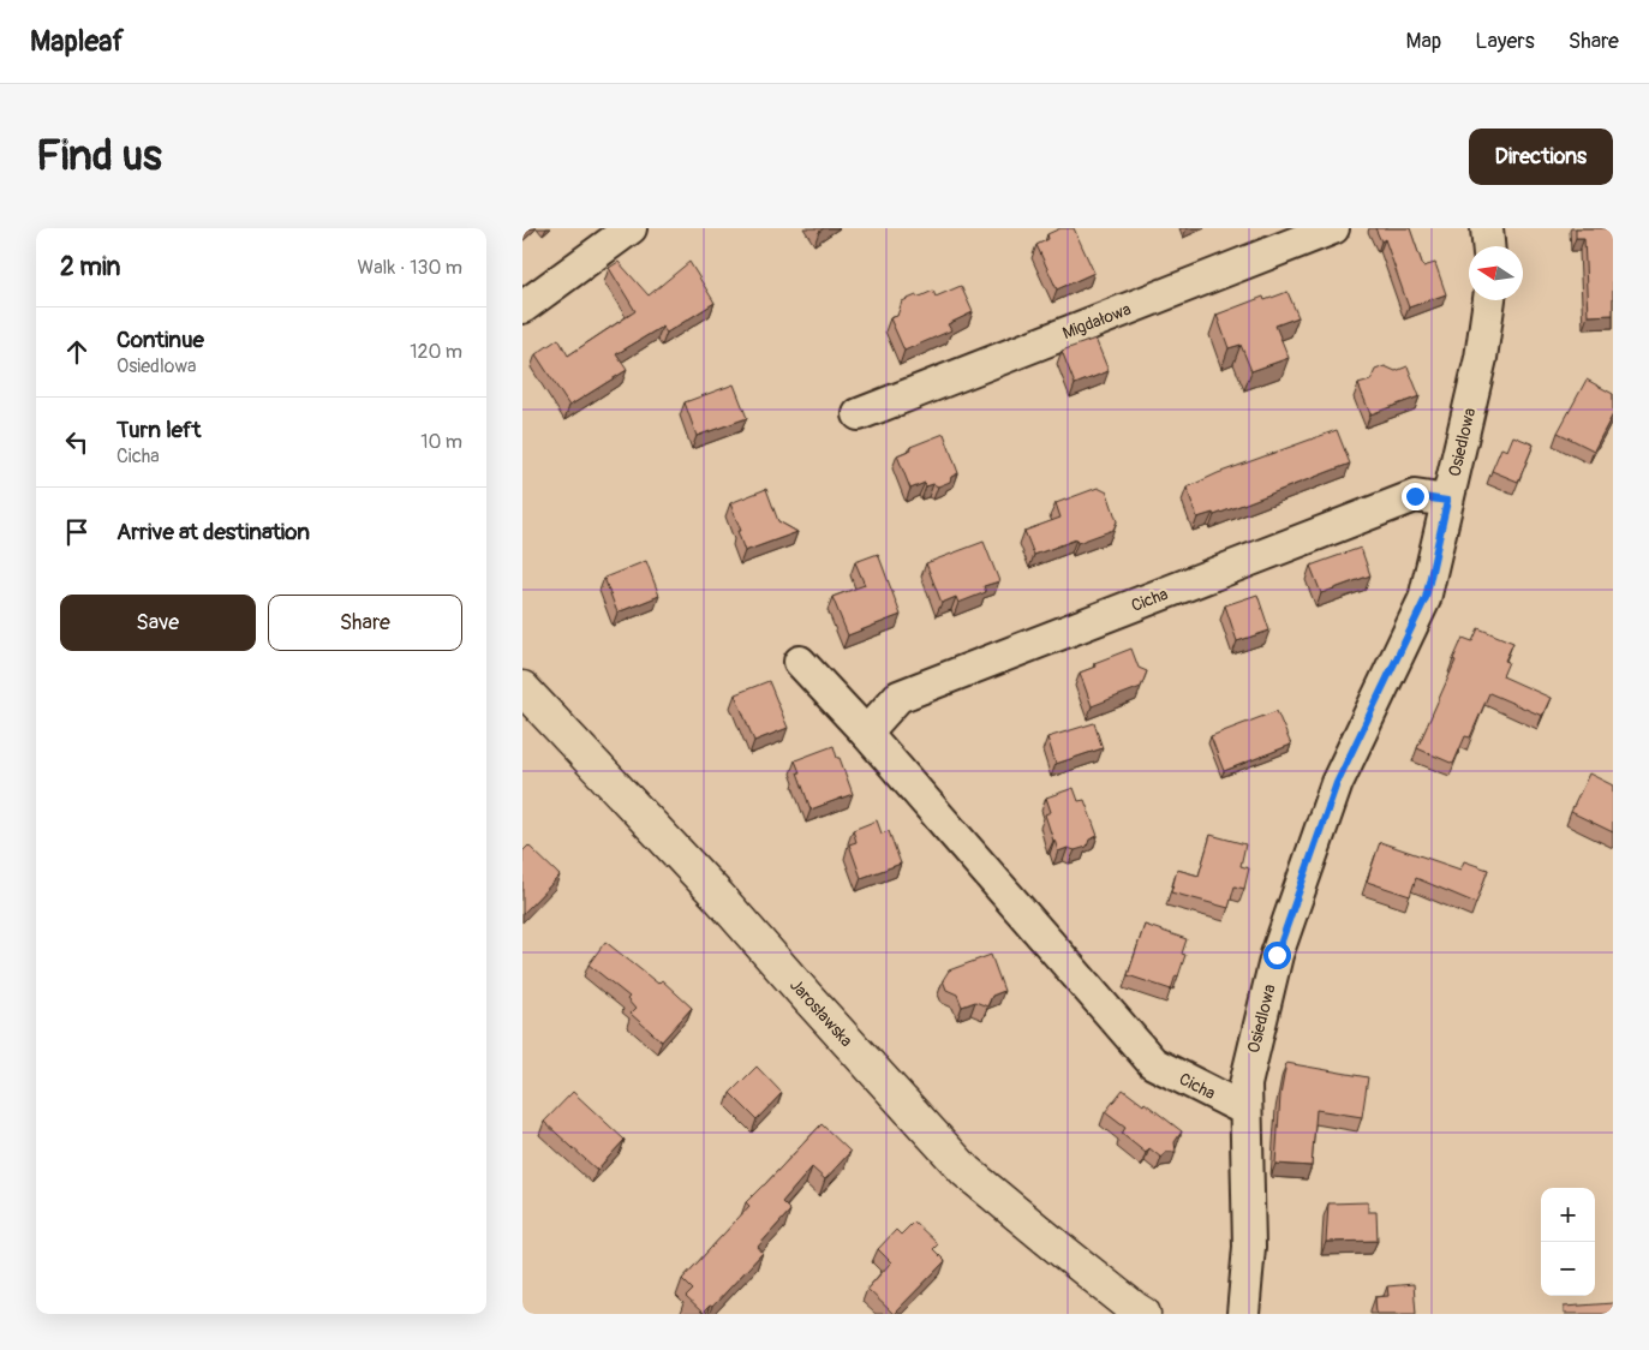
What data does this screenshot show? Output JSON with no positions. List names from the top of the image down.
{
  "streets": {
    "main road": ["Jarosławska"],
    "street": ["Migdałowa", "Osiedlowa", "Cicha"]
  },
  "crossings": [
    ["Osiedlowa", "Cicha"]
  ],
  "north": "left",
  "page": {
    "header": "Mapleaf",
    "nav": ["Map", "Layers", "Share"],
    "buttons": [
      "Directions",
      ["Save", "Share"]
    ],
    "title": "Find us",
    "heading": ["2 min", "Walk · 130 m"],
    "list": [
      ["Continue", "Osiedlowa", "120 m"],
      ["Turn left", "Cicha", "10 m"],
      "Arrive at destination"
    ],
    "map_buttons": ["+", "−"]
  }
}
